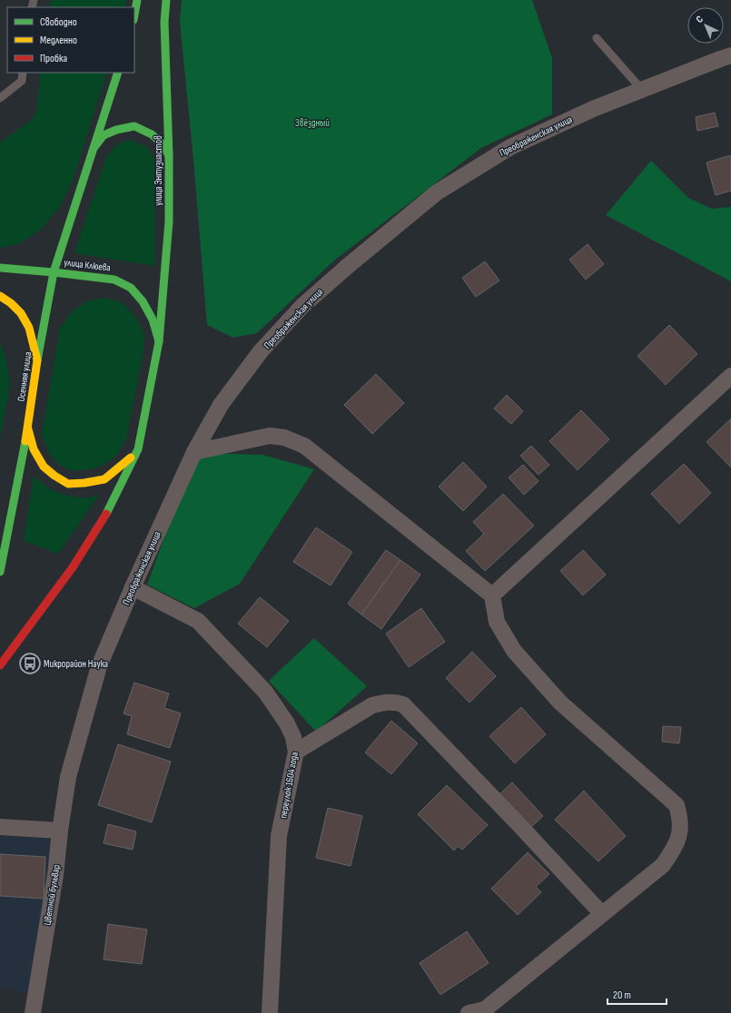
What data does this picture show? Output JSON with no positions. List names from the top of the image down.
{
  "streets": {
    "main road": ["улица Энтузиастов", "улица Клюева", "Осенняя улица"],
    "street": ["Преображенская улица", "переулок 1604 года", "Цветной бульвар"]
  },
  "crossings": [
    ["Преображенская улица", "переулок 1604 года"],
    ["Преображенская улица", "Цветной бульвар"],
    ["улица Энтузиастов", "улица Клюева"],
    ["улица Клюева", "Осенняя улица"]
  ],
  "parks": ["Звёздный"],
  "places": {
    "bus stop": ["Микрорайон Наука"]
  },
  "legend": ["Свободно", "Медленно", "Пробка"],
  "scale_bar": "20 m",
  "north": "top left"
}
